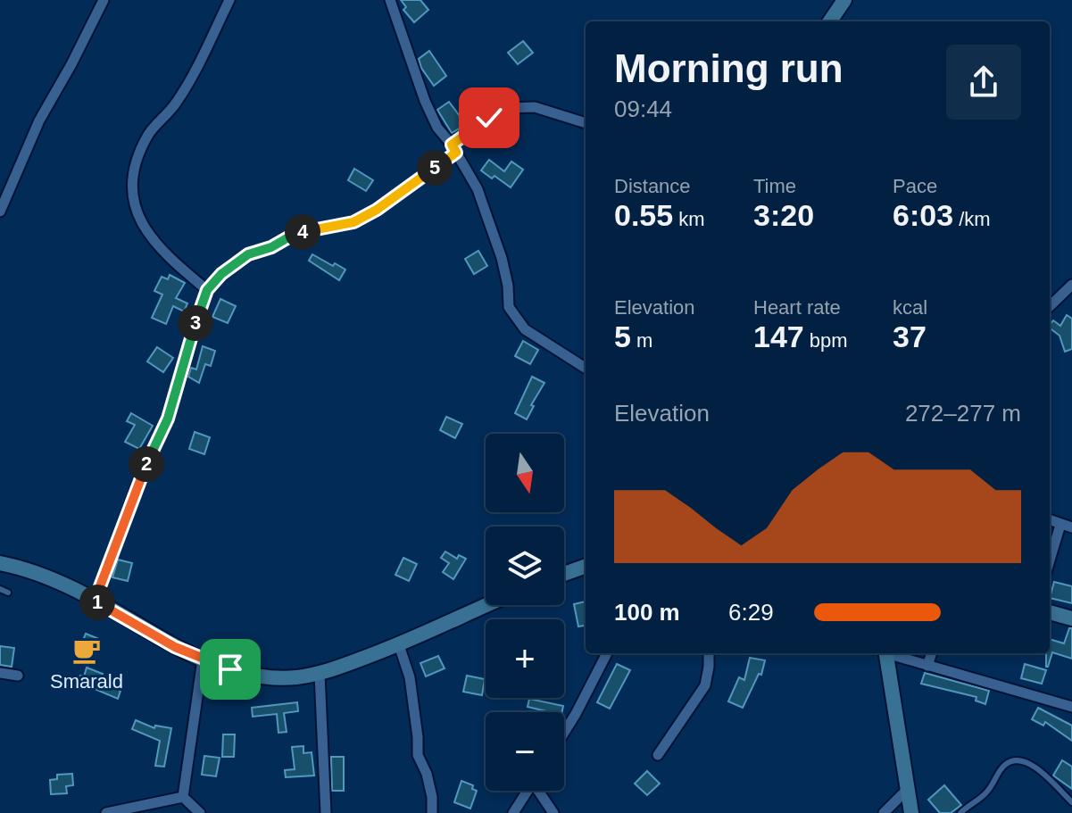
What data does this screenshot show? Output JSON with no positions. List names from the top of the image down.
{
  "places": {
    "cafe": ["Smarald"]
  },
  "north": "bottom",
  "page": {
    "heading": ["Morning run", "09:44"],
    "stats": [
      ["Distance", "0.55 km"],
      ["Time", "3:20"],
      ["Pace", "6:03 /km"],
      ["Elevation", "5 m"],
      ["Heart rate", "147 bpm"],
      ["kcal", "37"]
    ],
    "pins": [
      "5",
      "4",
      "3",
      "2",
      "1"
    ],
    "chart": ["Elevation", "272–277 m"],
    "map_buttons": ["+", "−"],
    "list": [
      {
        "name": "100 m",
        "note": "6:29"
      }
    ]
  }
}
